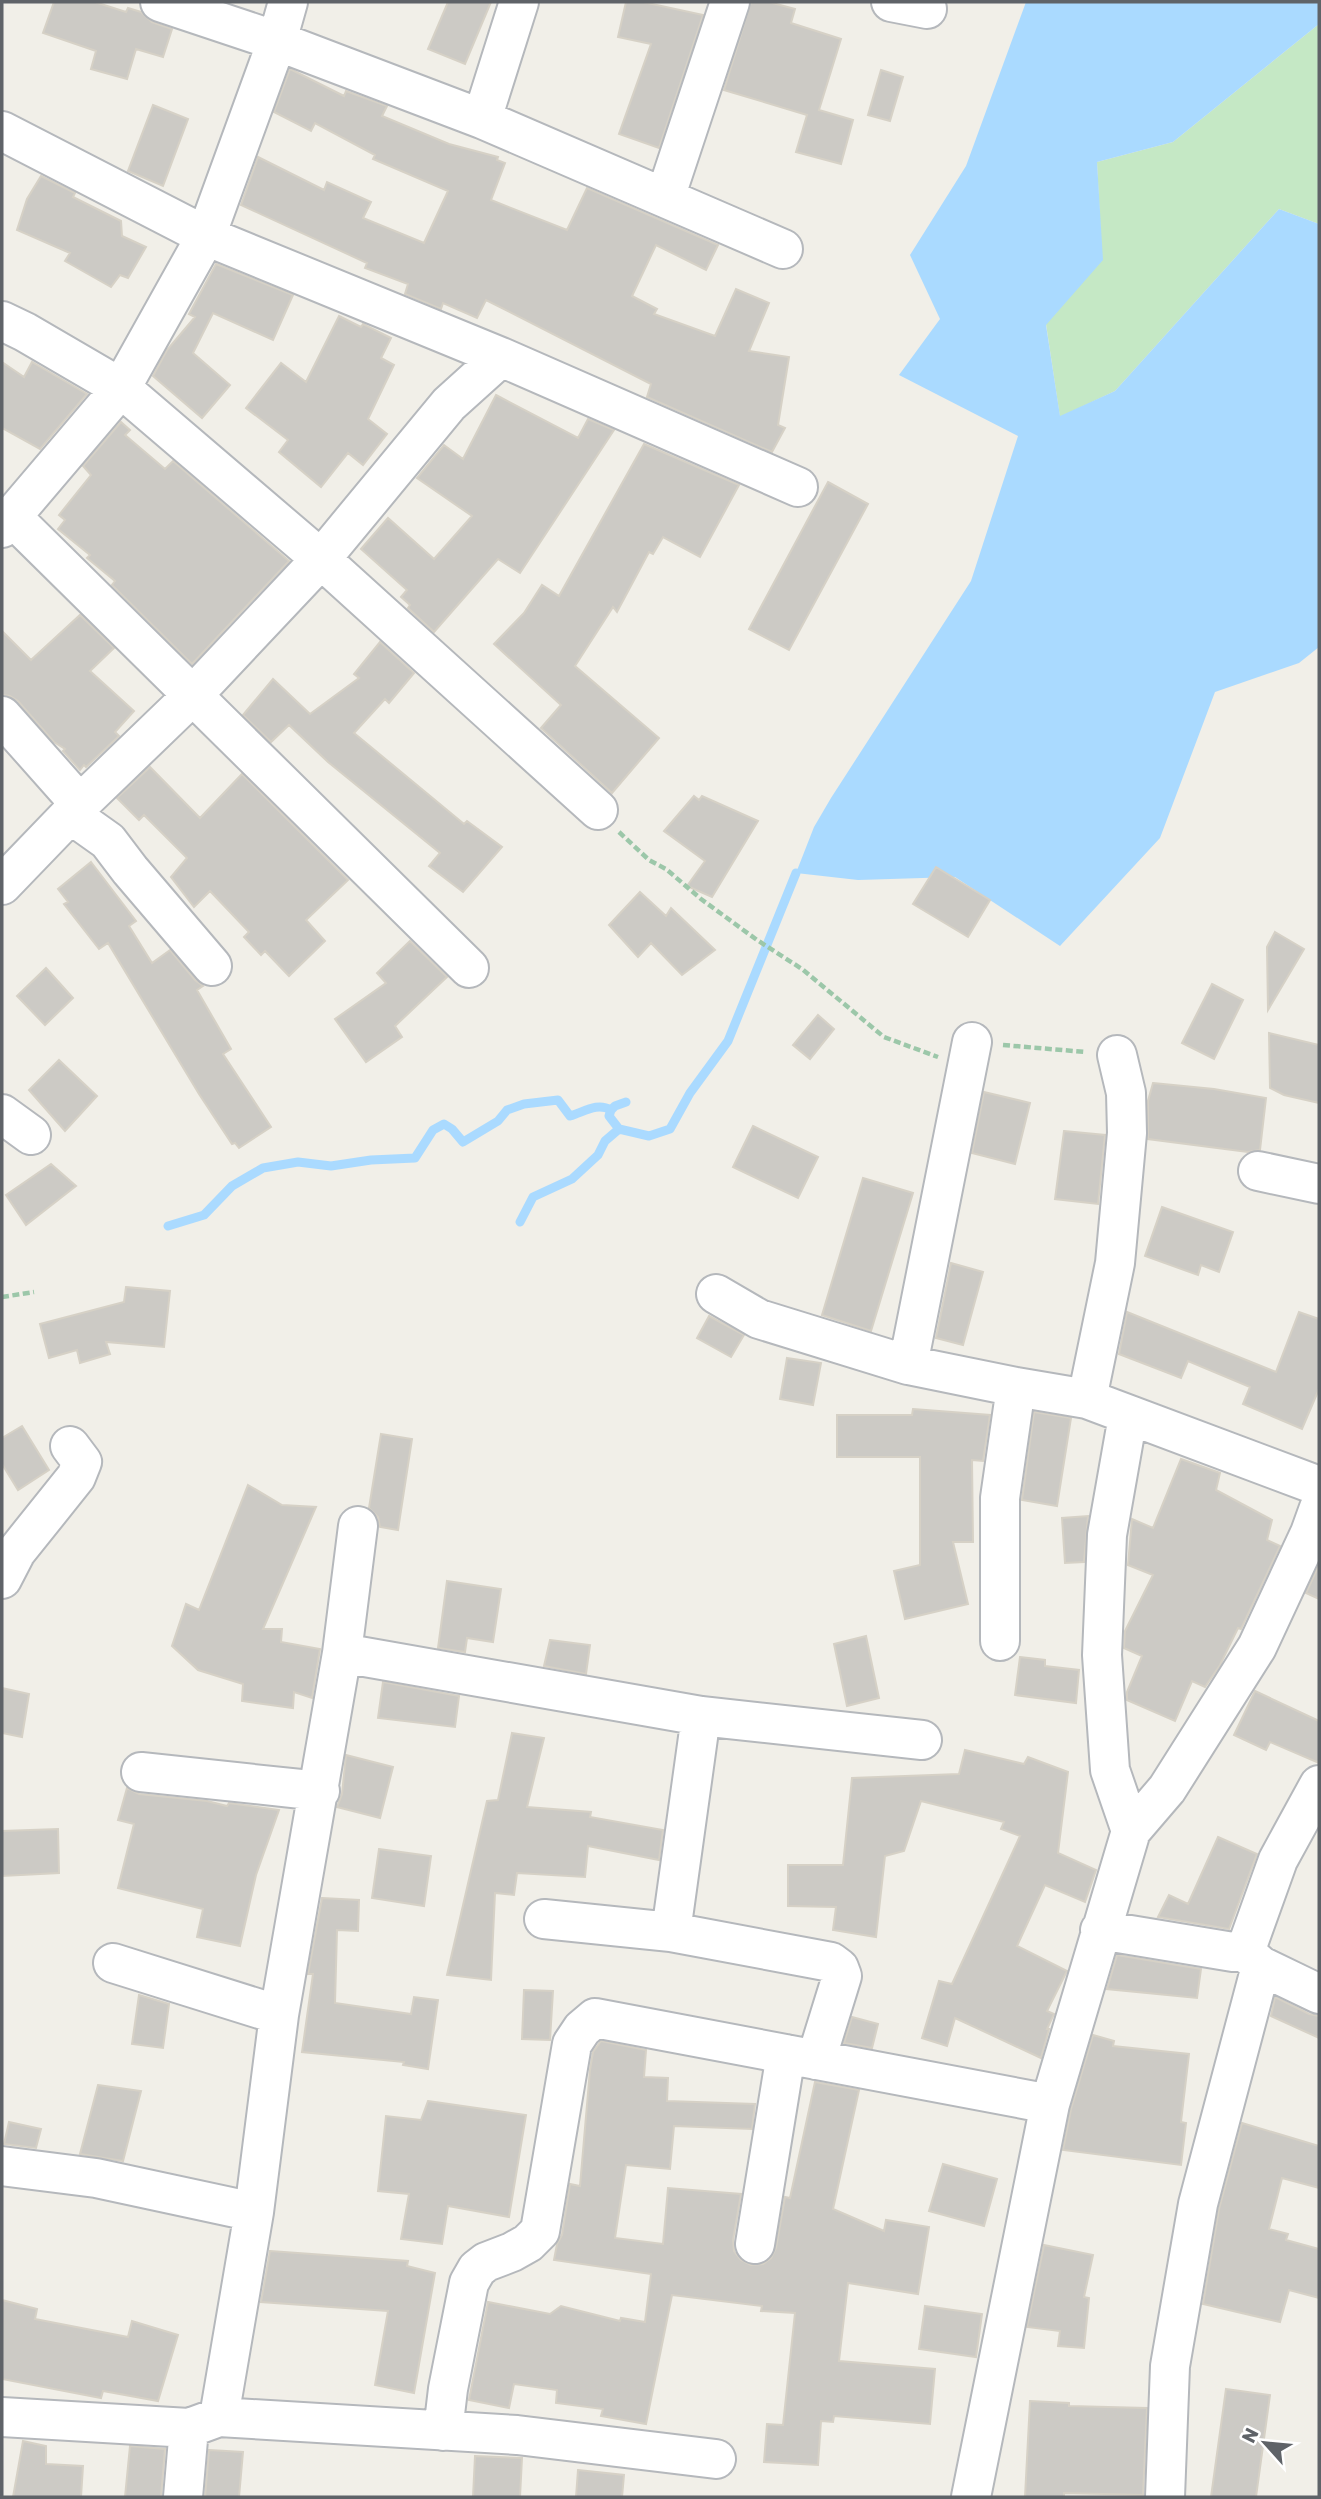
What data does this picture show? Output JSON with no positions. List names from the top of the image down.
{
  "north": "top left"
}
